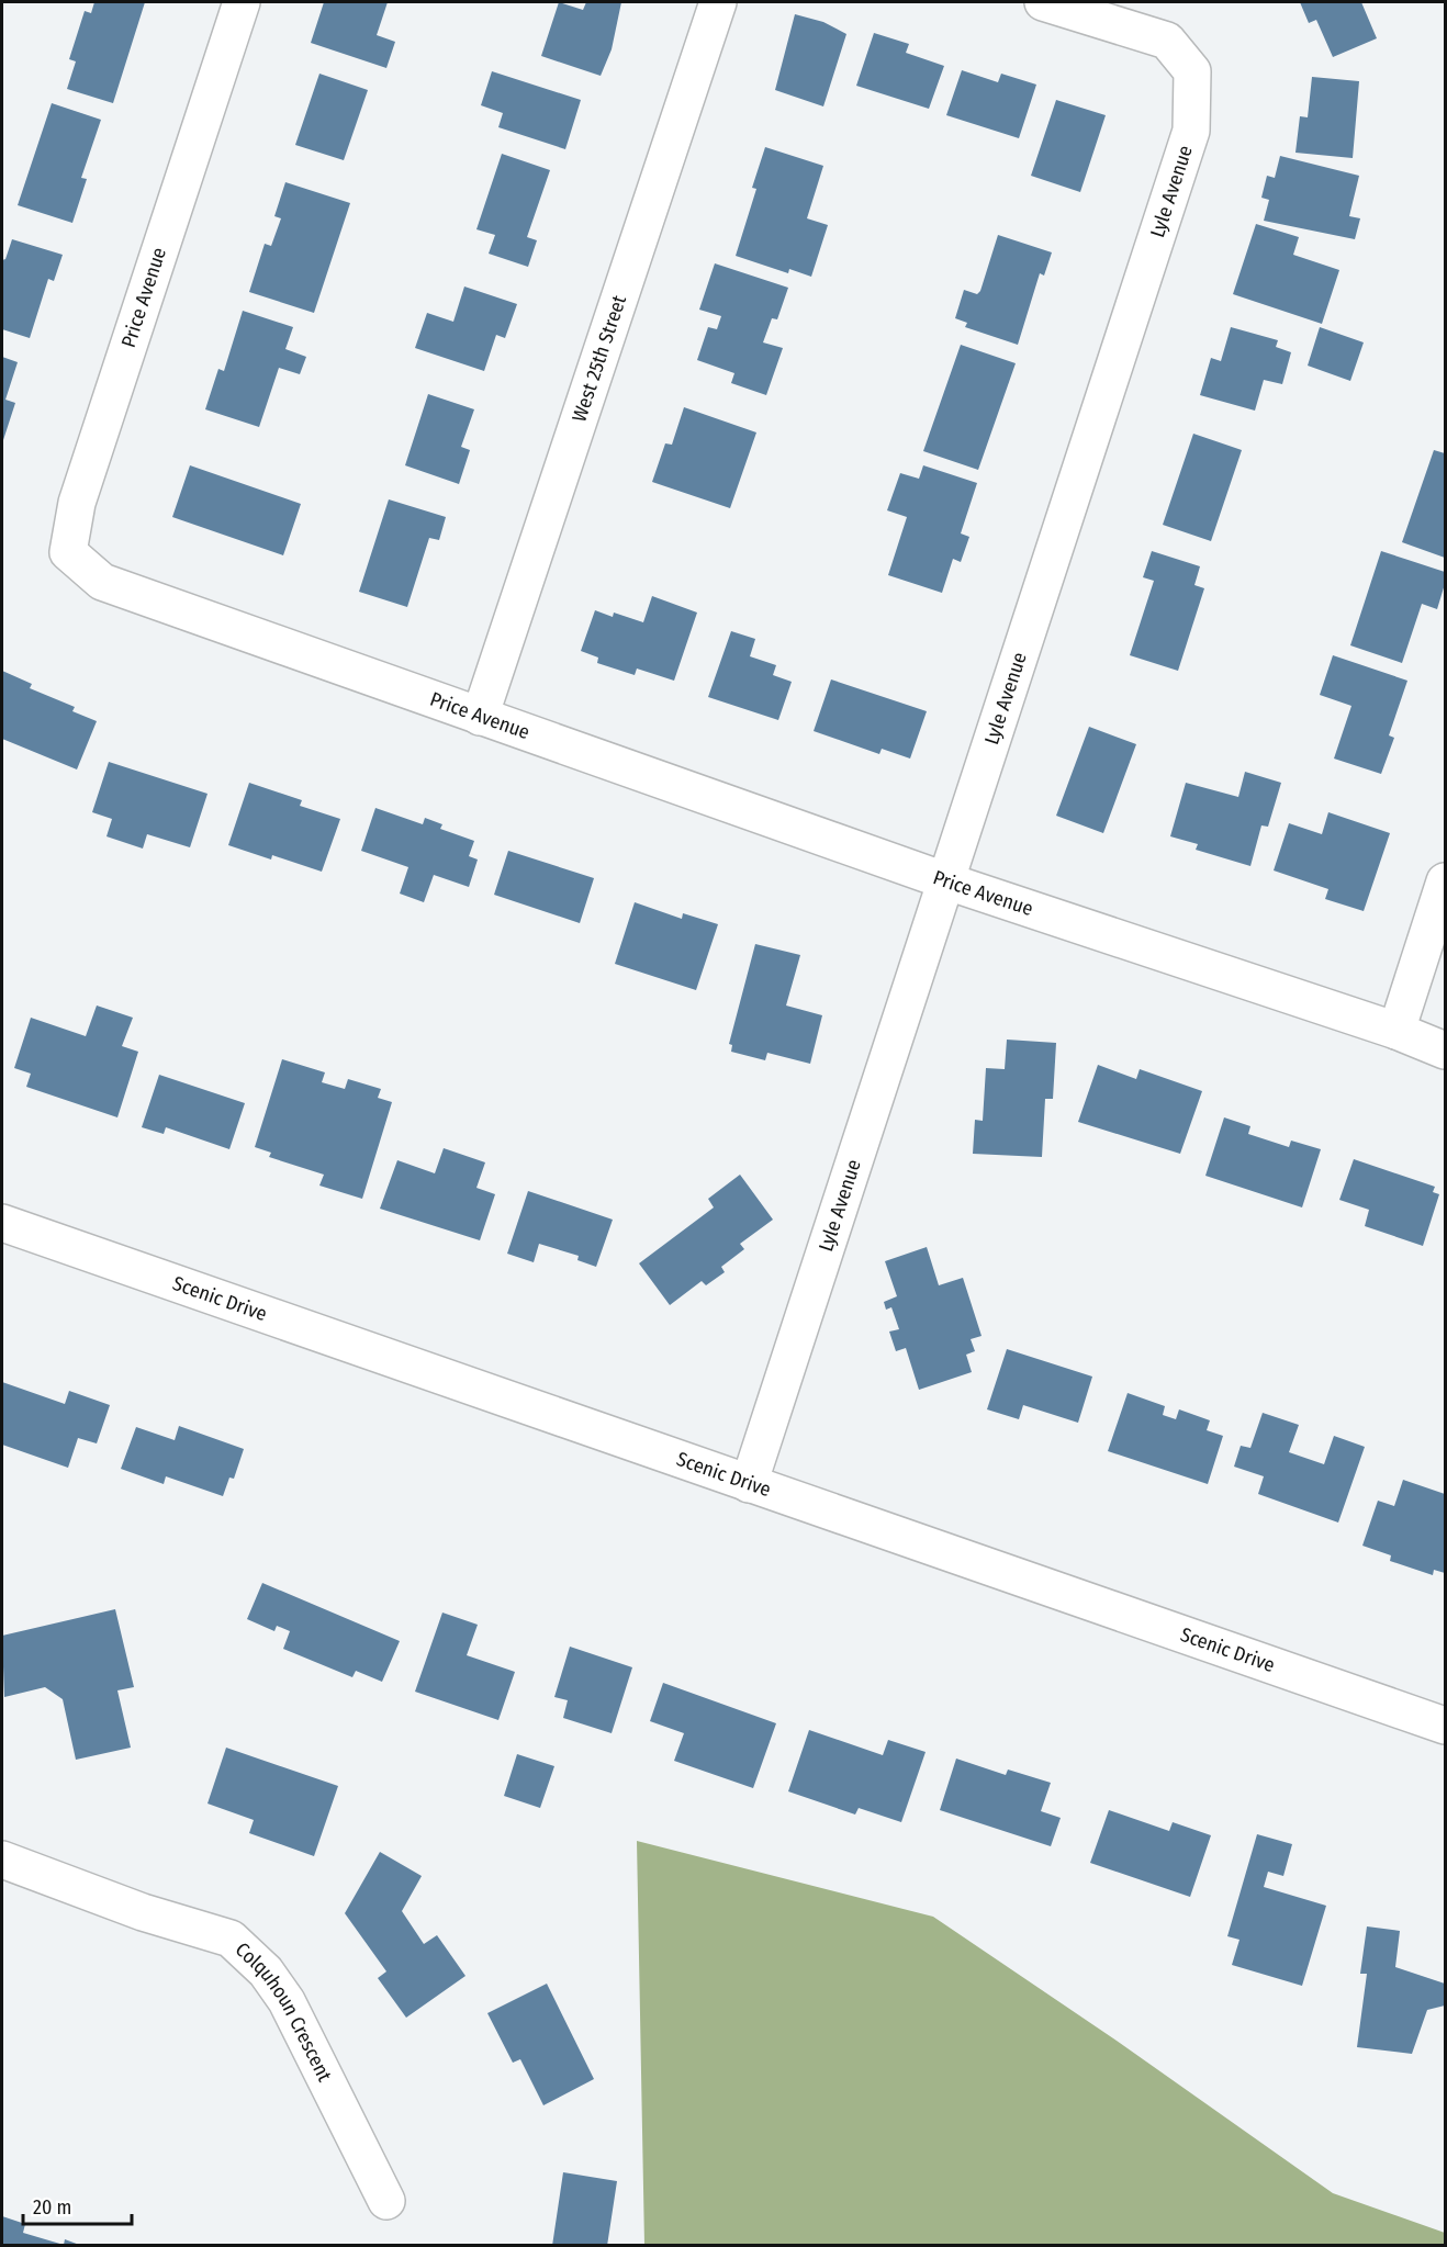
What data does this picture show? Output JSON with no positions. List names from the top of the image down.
{
  "streets": {
    "street": [
      "Lyle Avenue",
      "Price Avenue",
      "West 25th Street",
      "Scenic Drive",
      "Colquhoun Crescent"
    ]
  },
  "crossings": [
    ["Lyle Avenue", "Price Avenue"],
    ["Lyle Avenue", "Scenic Drive"],
    ["Price Avenue", "West 25th Street"]
  ],
  "scale_bar": "20 m"
}
